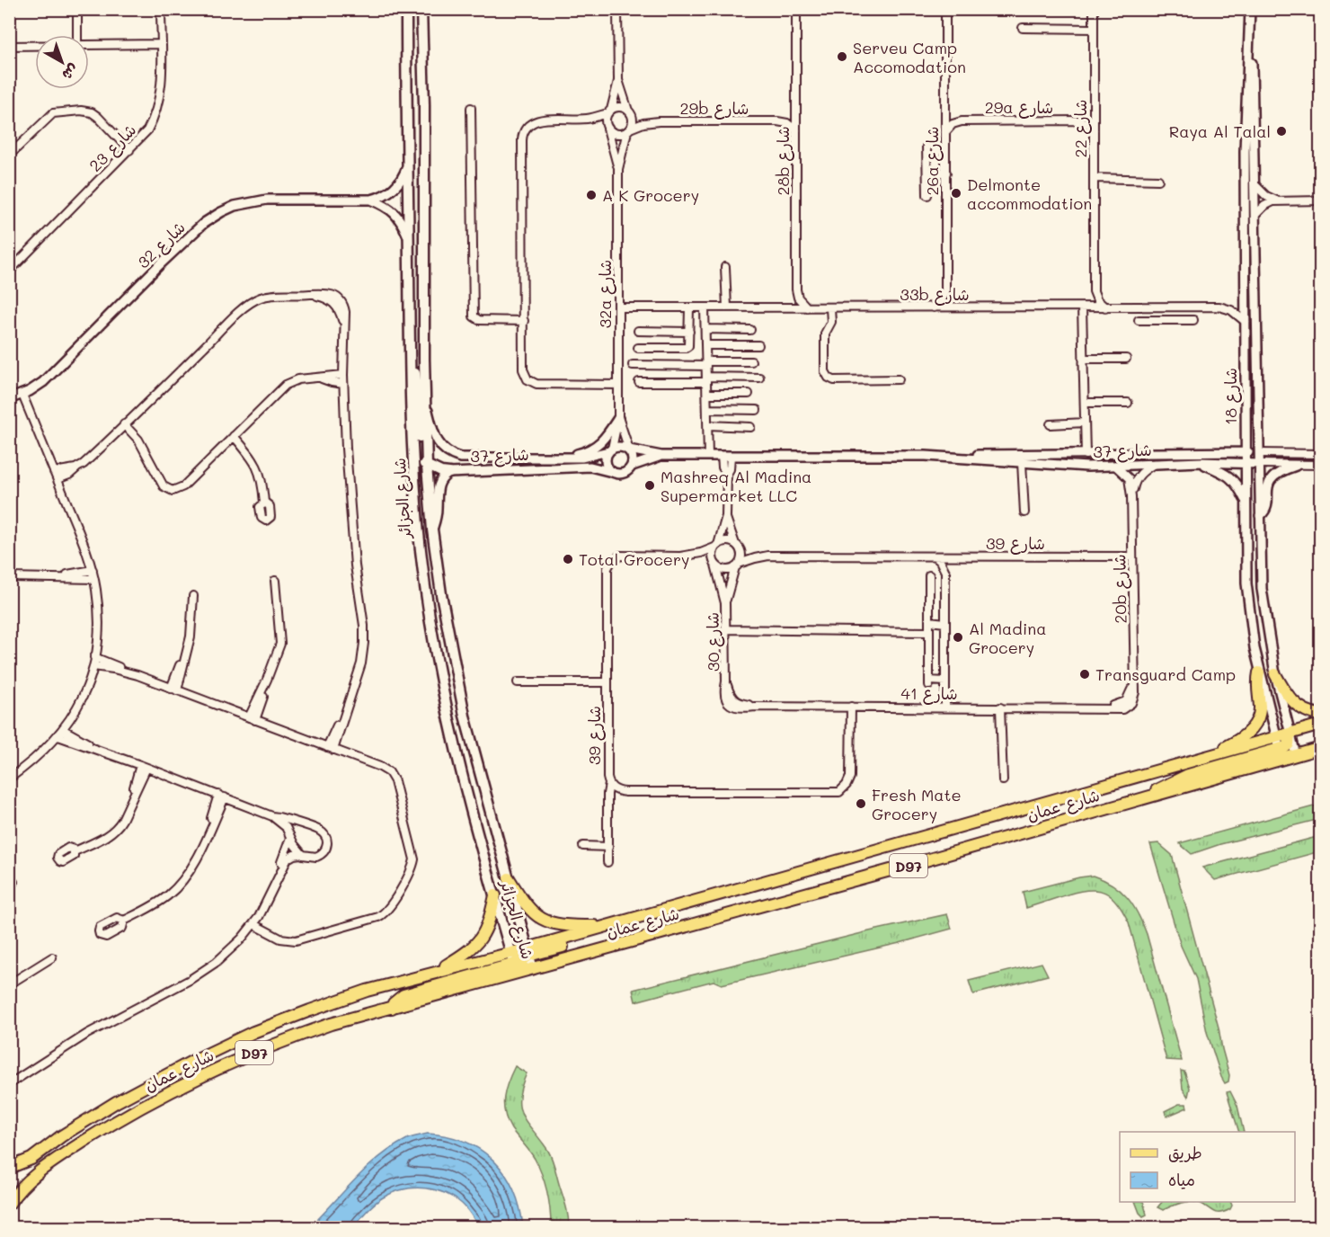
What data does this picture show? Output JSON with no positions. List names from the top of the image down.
{
  "streets": {
    "main road": ["شارع الجزائر", "شارع عمان", "D97"],
    "street": [
      "29a شارع",
      "29b شارع",
      "شارع 22",
      "شارع 23",
      "28b شارع",
      "26a شارع",
      "شارع 32",
      "32a شارع",
      "33b شارع",
      "شارع 18",
      "شارع 37",
      "شارع 39",
      "20b شارع",
      "شارع 30",
      "شارع 41"
    ]
  },
  "crossings": [
    ["29a شارع", "شارع 22"],
    ["29a شارع", "26a شارع"],
    ["29b شارع", "28b شارع"],
    ["29b شارع", "32a شارع"],
    ["شارع 22", "33b شارع"],
    ["28b شارع", "33b شارع"],
    ["26a شارع", "33b شارع"],
    ["شارع 32", "شارع الجزائر"],
    ["32a شارع", "33b شارع"],
    ["32a شارع", "شارع 37"],
    ["33b شارع", "شارع 18"],
    ["شارع 18", "شارع 37"],
    ["شارع 18", "شارع عمان"],
    ["شارع 37", "شارع الجزائر"],
    ["شارع 37", "20b شارع"],
    ["شارع الجزائر", "شارع عمان"],
    ["شارع 39", "20b شارع"],
    ["شارع 39", "شارع 30"],
    ["20b شارع", "شارع 41"],
    ["شارع 30", "شارع 41"]
  ],
  "places": [
    "Serveu Camp Accomodation",
    "Raya Al Talal",
    "Delmonte accommodation",
    "A K Grocery",
    "Mashreq Al Madina Supermarket LLC",
    "Total Grocery",
    "Al Madina Grocery",
    "Transguard Camp",
    "Fresh Mate Grocery"
  ],
  "legend": ["طريق", "مياه"],
  "north": "bottom right"
}
